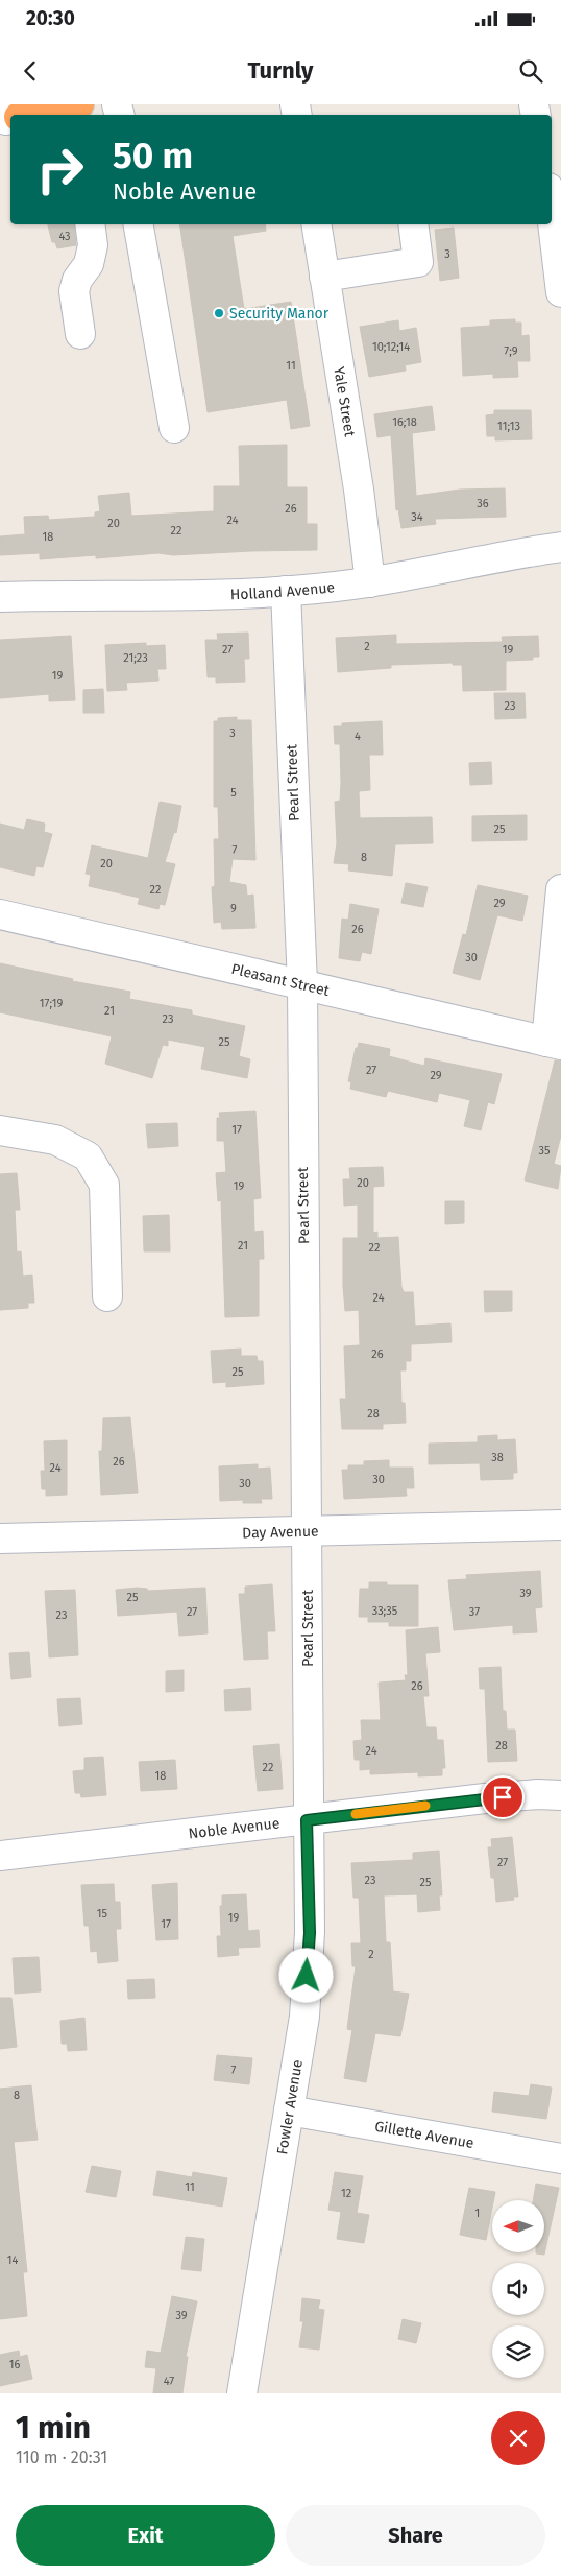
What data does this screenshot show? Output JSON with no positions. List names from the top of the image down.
{
  "streets": {
    "street": [
      "Yale Street",
      "Holland Avenue",
      "Pearl Street",
      "Pleasant Street",
      "Day Avenue",
      "Noble Avenue",
      "Fowler Avenue",
      "Gillette Avenue"
    ]
  },
  "crossings": [
    ["Yale Street", "Holland Avenue"],
    ["Holland Avenue", "Pearl Street"],
    ["Pearl Street", "Pleasant Street"],
    ["Pearl Street", "Day Avenue"],
    ["Pearl Street", "Noble Avenue"],
    ["Pearl Street", "Fowler Avenue"],
    ["Noble Avenue", "Fowler Avenue"],
    ["Fowler Avenue", "Gillette Avenue"]
  ],
  "places": ["Security Manor"],
  "house_numbers": [
    "43",
    "3",
    "10;12;14",
    "7;9",
    "11",
    "16;18",
    "11;13",
    "36",
    "26",
    "34",
    "24",
    "20",
    "22",
    "18",
    "2",
    "27",
    "19",
    "21;23",
    "19",
    "23",
    "3",
    "4",
    "5",
    "25",
    "7",
    "8",
    "20",
    "22",
    "29",
    "9",
    "26",
    "30",
    "17;19",
    "21",
    "23",
    "25",
    "27",
    "29",
    "17",
    "35",
    "20",
    "19",
    "21",
    "22",
    "24",
    "26",
    "25",
    "28",
    "38",
    "26",
    "24",
    "30",
    "30",
    "39",
    "25",
    "33;35",
    "27",
    "37",
    "23",
    "26",
    "28",
    "24",
    "22",
    "18",
    "27",
    "23",
    "25",
    "15",
    "19",
    "17",
    "2",
    "7",
    "8",
    "11",
    "12",
    "1",
    "14",
    "39",
    "16",
    "47"
  ],
  "north": "left",
  "page": {
    "status": "20:30",
    "header": "Turnly",
    "turn": ["50 m", "Noble Avenue"],
    "heading": ["1 min", "110 m · 20:31"],
    "buttons": ["Exit", "Share"]
  }
}
